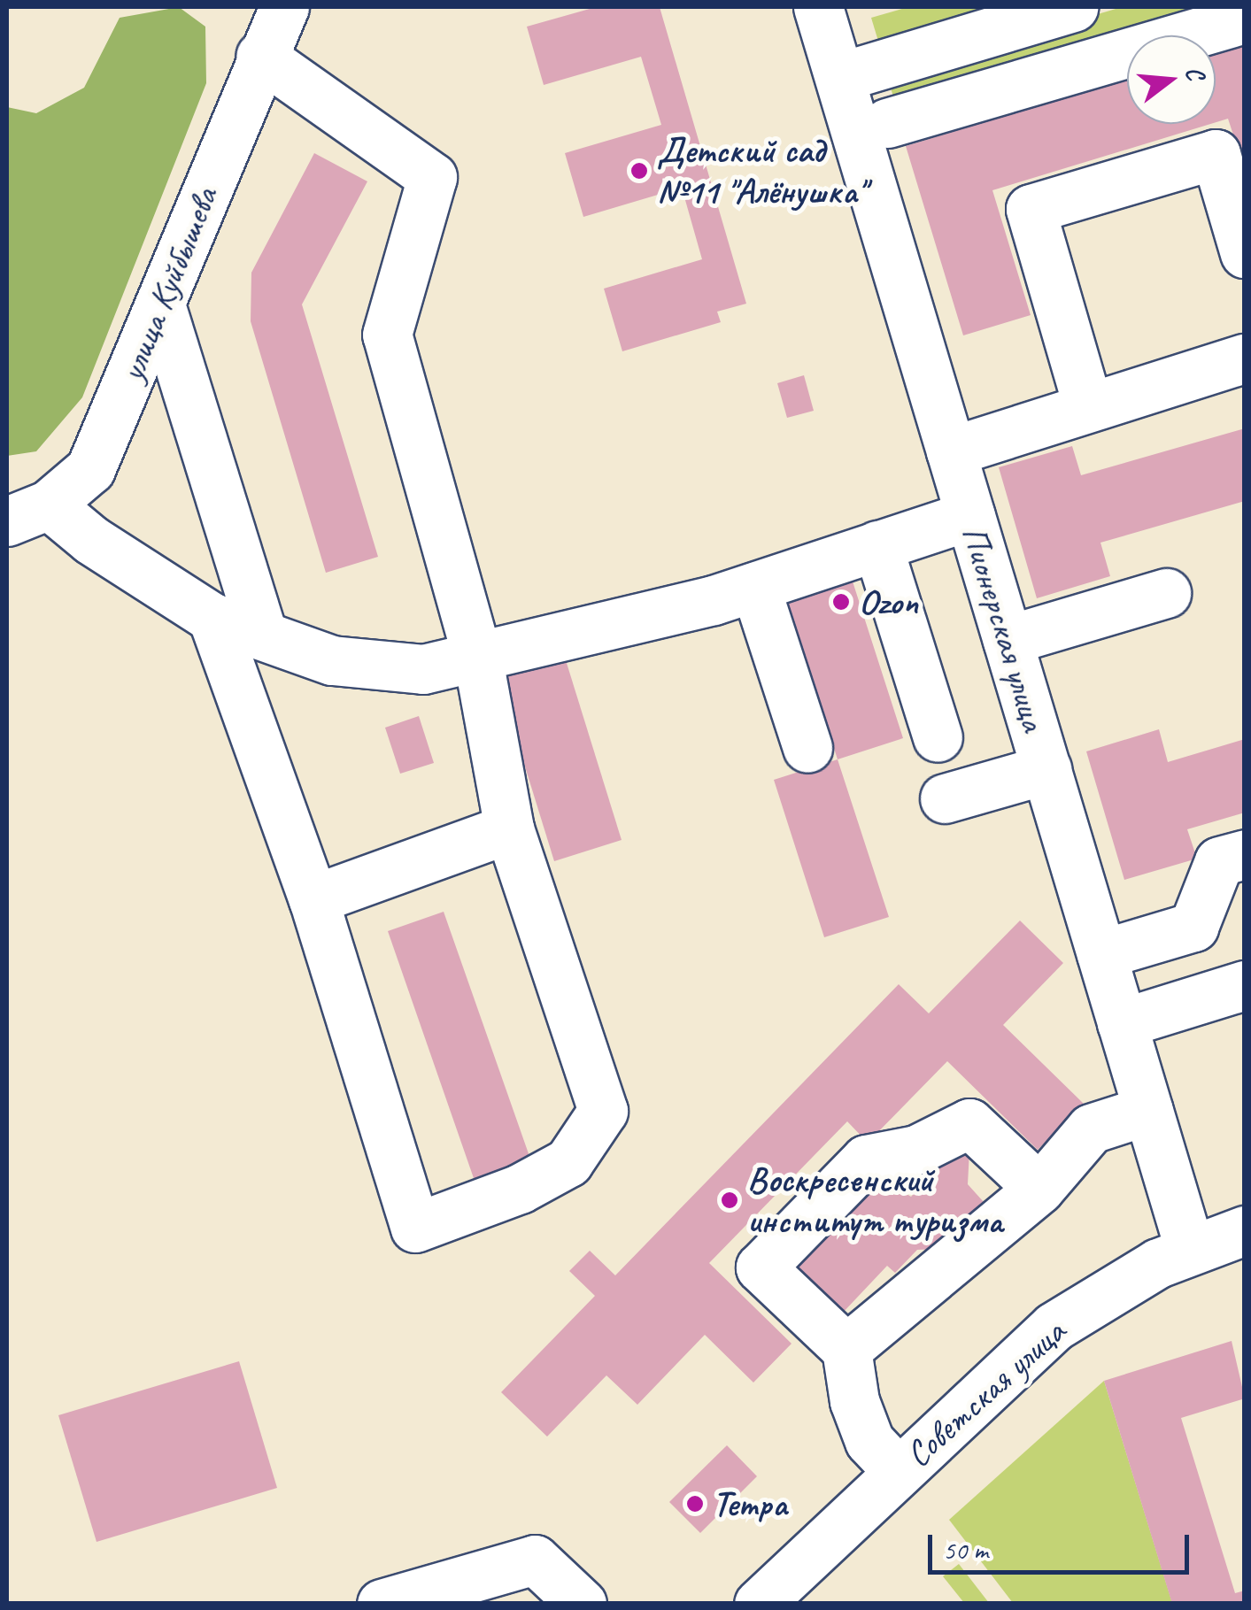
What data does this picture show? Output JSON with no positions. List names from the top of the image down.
{
  "streets": {
    "street": ["улица Куйбышева", "Пионерская улица", "Советская улица"]
  },
  "crossings": [
    ["Пионерская улица", "Советская улица"]
  ],
  "places": [
    "Детский сад №11 \"Алёнушка\"",
    "Ozon",
    "Воскресенский институт туризма",
    "Тетра"
  ],
  "scale_bar": "50 m",
  "north": "right"
}
